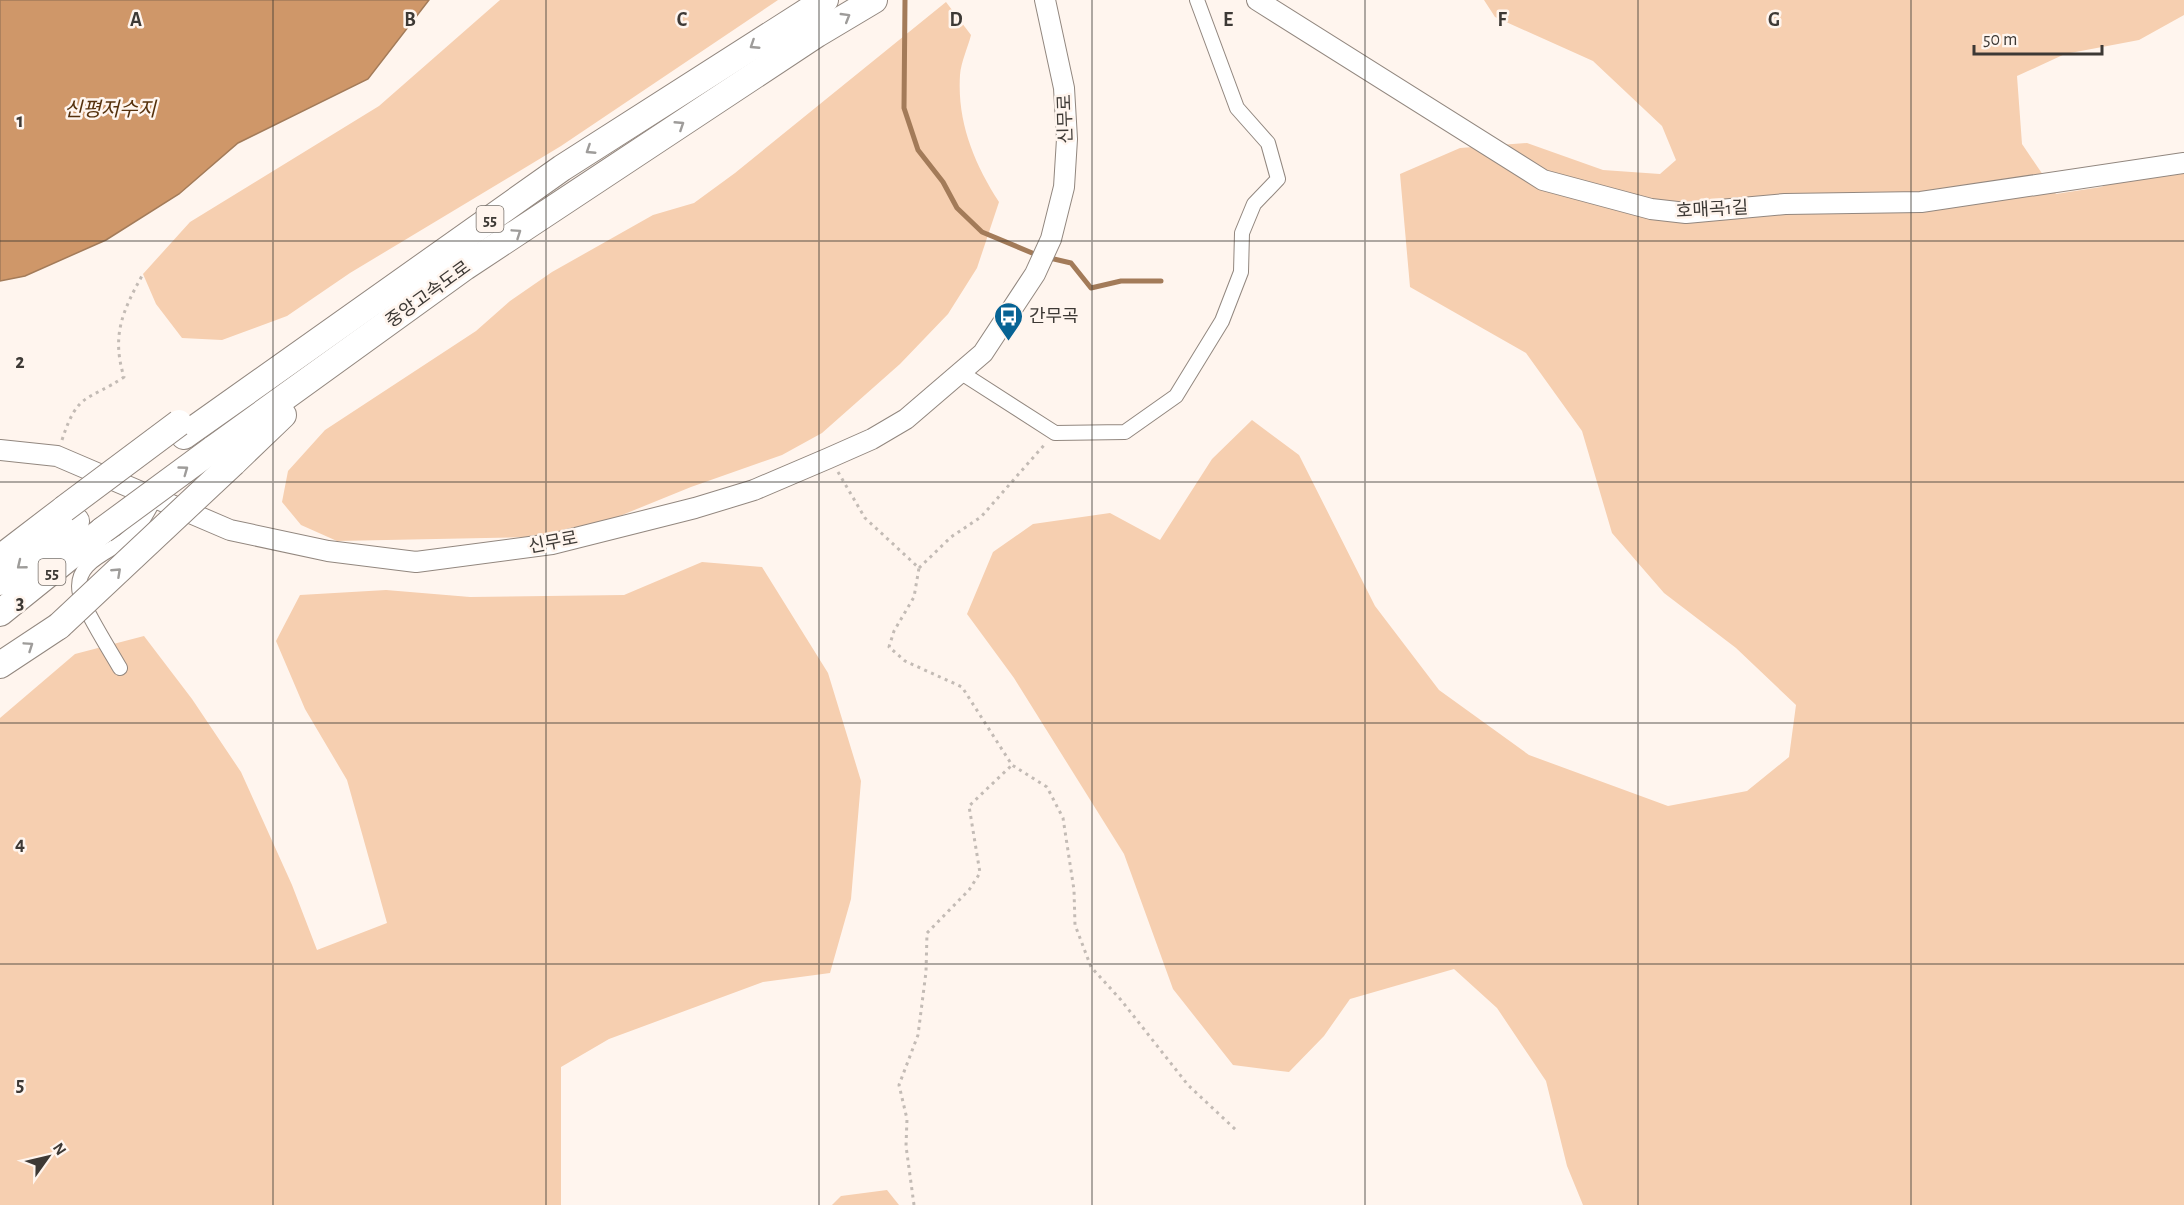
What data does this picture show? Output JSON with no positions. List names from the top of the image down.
{
  "streets": {
    "highway": ["55", "중앙고속도로"],
    "street": ["신무로", "호매곡1길"]
  },
  "water": ["신평저수지"],
  "places": {
    "bus stop": ["간무곡"]
  },
  "scale_bar": "50 m",
  "north": "top right",
  "grid": {
    "columns": [
      "A",
      "B",
      "C",
      "D",
      "E",
      "F",
      "G"
    ],
    "rows": [
      "1",
      "2",
      "3",
      "4",
      "5"
    ]
  }
}
